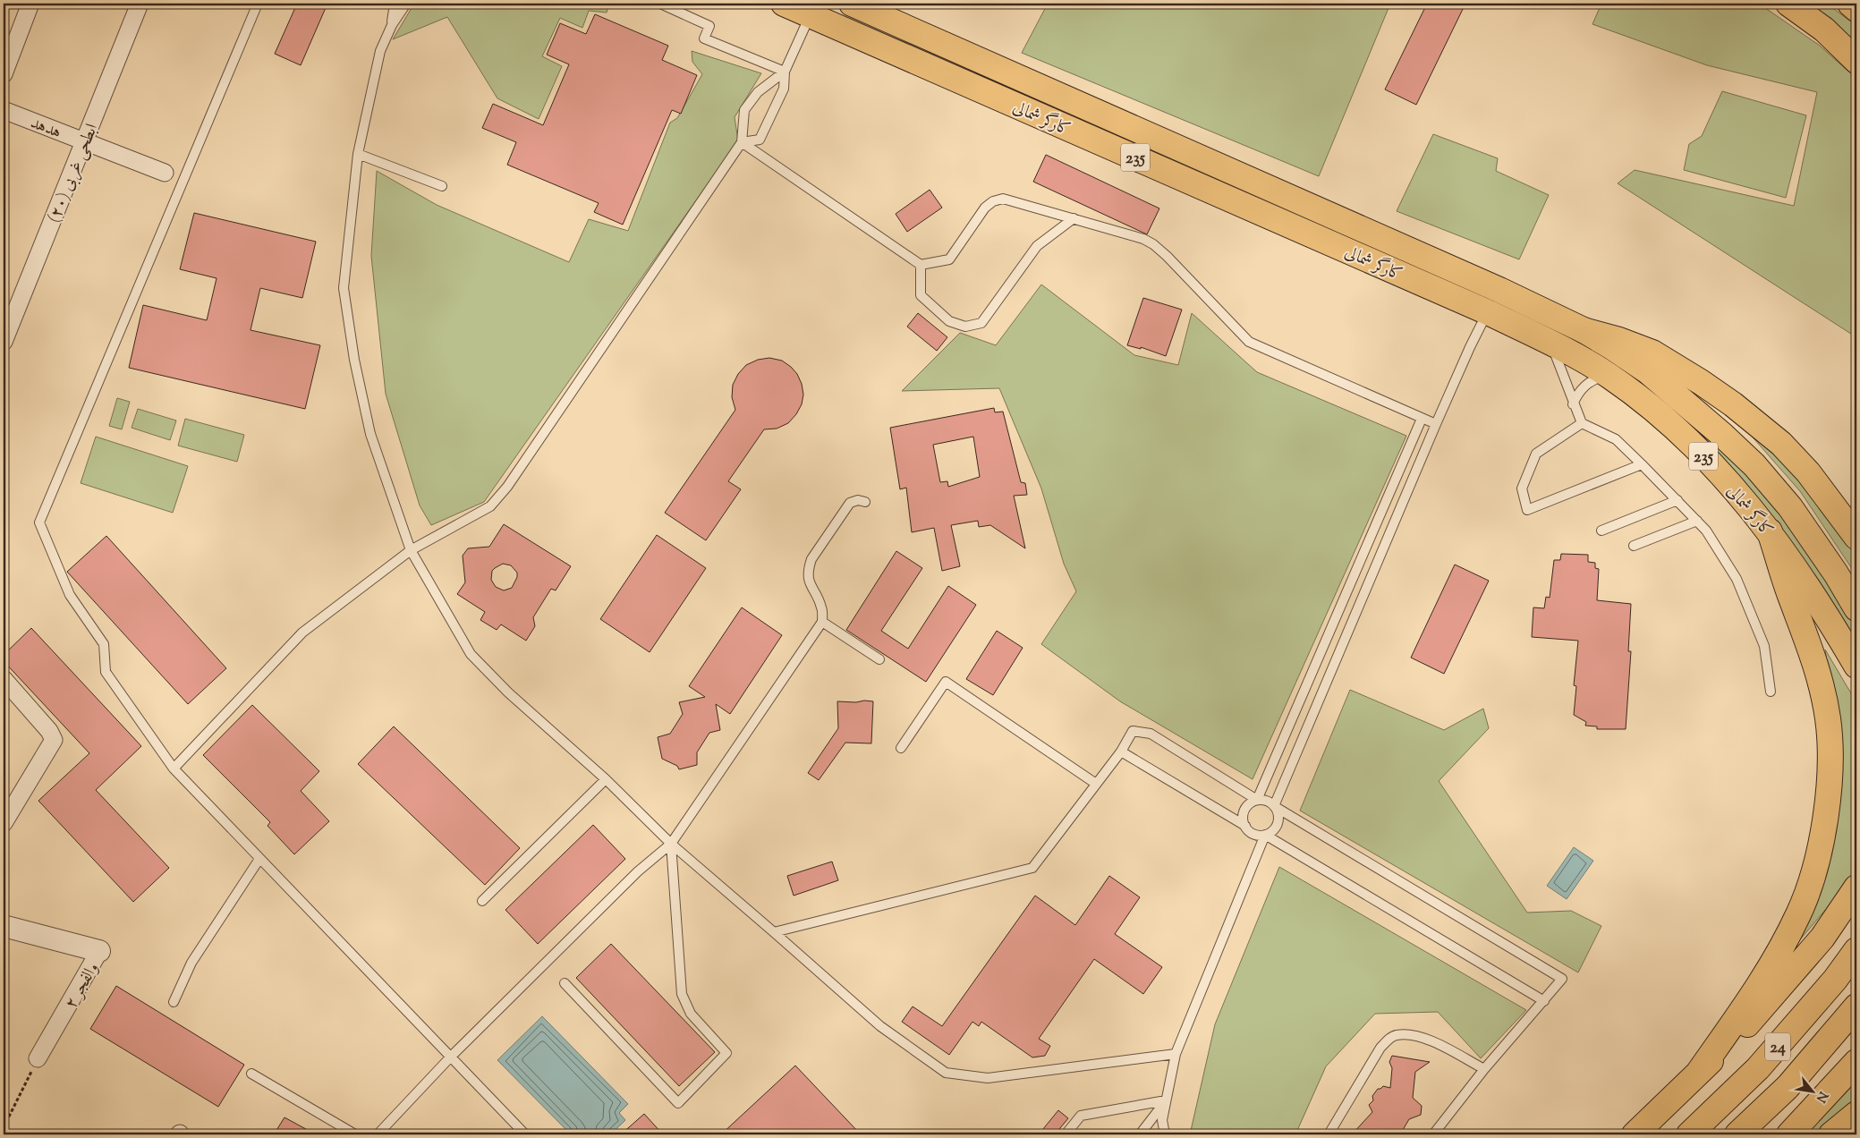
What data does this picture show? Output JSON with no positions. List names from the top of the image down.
{
  "streets": {
    "main road": ["کارگر شمالی", "235", "24"],
    "street": ["هدهد", "ابطحی غربی (۲۰)", "والفجر ۲"]
  },
  "crossings": [
    ["هدهد", "ابطحی غربی (۲۰)"]
  ],
  "north": "bottom right"
}
